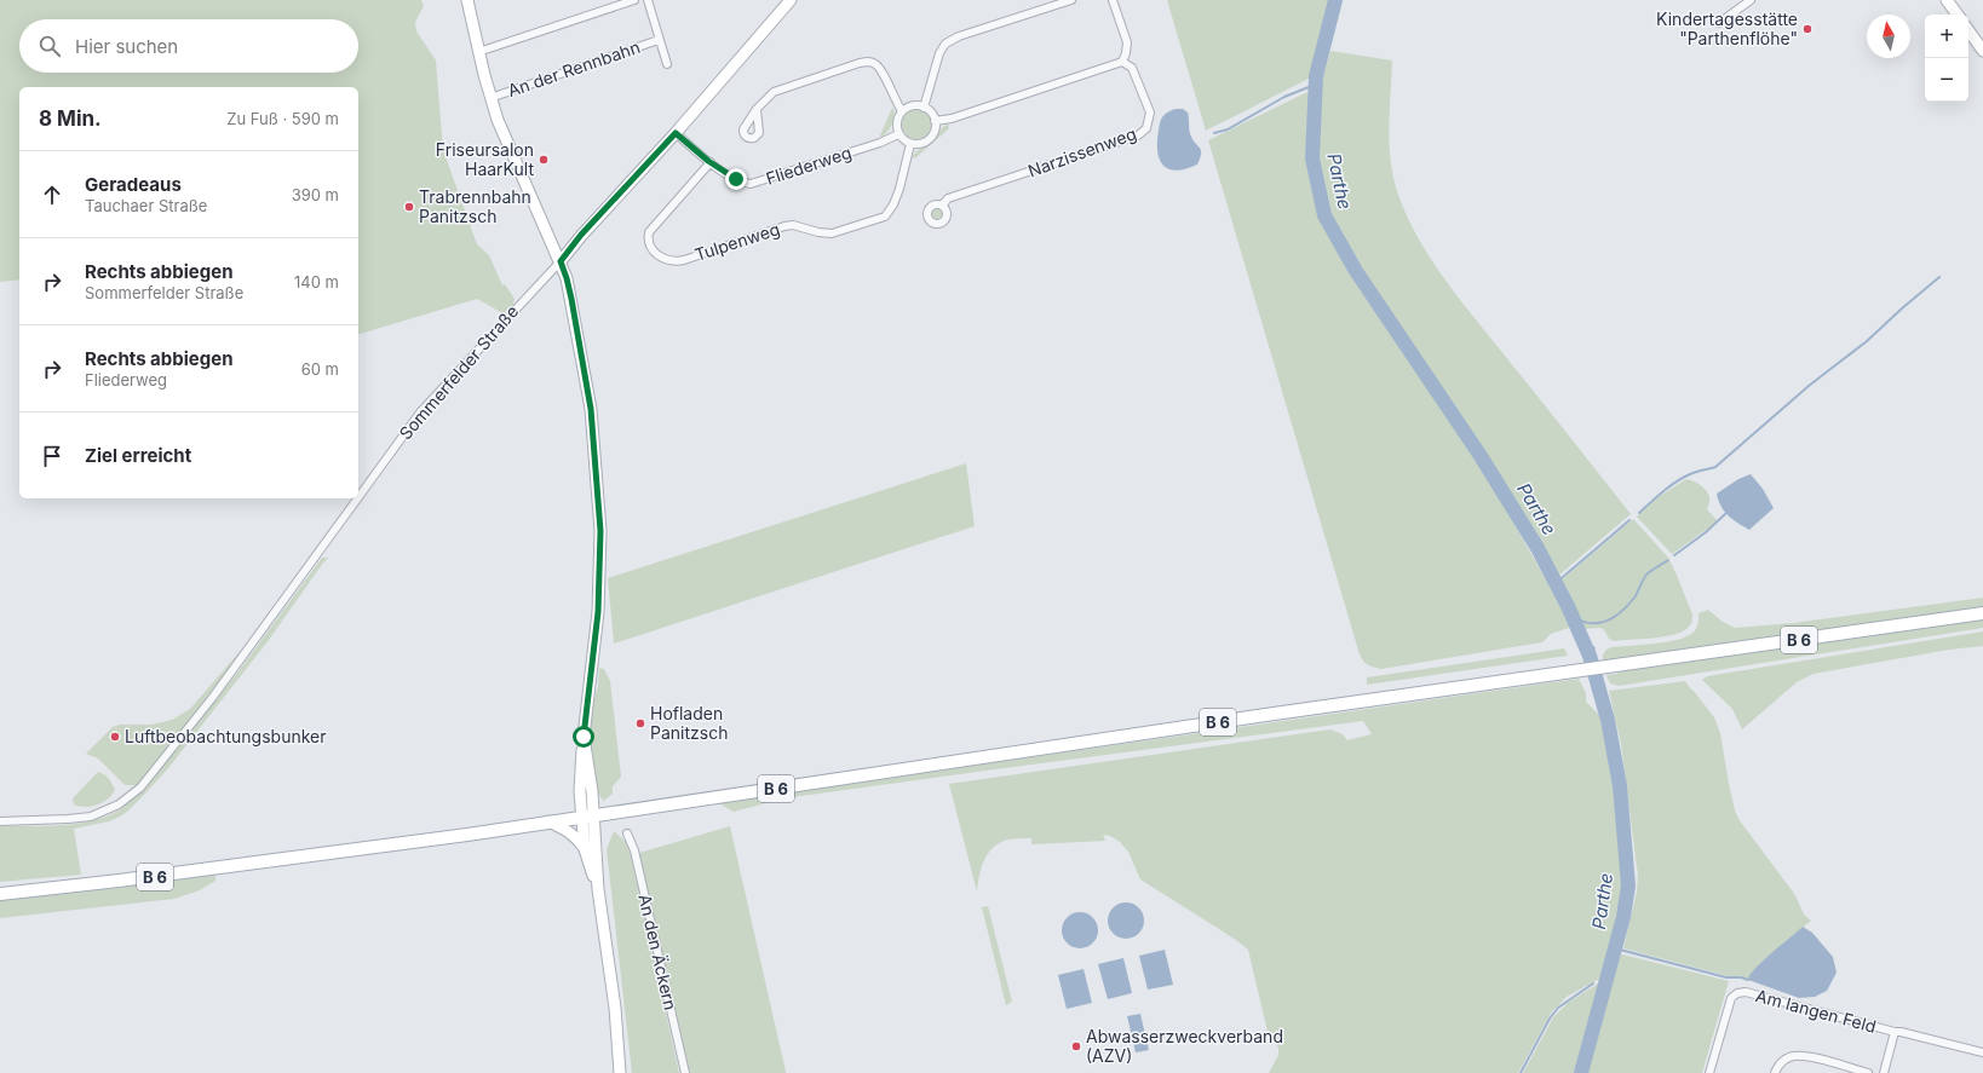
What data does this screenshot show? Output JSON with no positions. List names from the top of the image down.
{
  "streets": {
    "main road": ["B 6"],
    "street": [
      "An der Rennbahn",
      "Narzissenweg",
      "Fliederweg",
      "Tulpenweg",
      "Sommerfelder Straße",
      "An den Äckern",
      "Am langen Feld"
    ]
  },
  "crossings": [
    ["Fliederweg", "Tulpenweg"],
    ["Fliederweg", "Sommerfelder Straße"]
  ],
  "water": ["Parthe"],
  "places": [
    "Kindertagesstätte \"Parthenflöhe\"",
    "Friseursalon HaarKult",
    "Trabrennbahn Panitzsch",
    "Hofladen Panitzsch",
    "Luftbeobachtungsbunker",
    "Abwasserzweckverband (AZV)"
  ],
  "north": "top",
  "page": {
    "map_buttons": ["+", "−"],
    "search": "Hier suchen",
    "heading": ["8 Min.", "Zu Fuß · 590 m"],
    "list": [
      ["Geradeaus", "Tauchaer Straße", "390 m"],
      ["Rechts abbiegen", "Sommerfelder Straße", "140 m"],
      ["Rechts abbiegen", "Fliederweg", "60 m"],
      "Ziel erreicht"
    ]
  }
}
